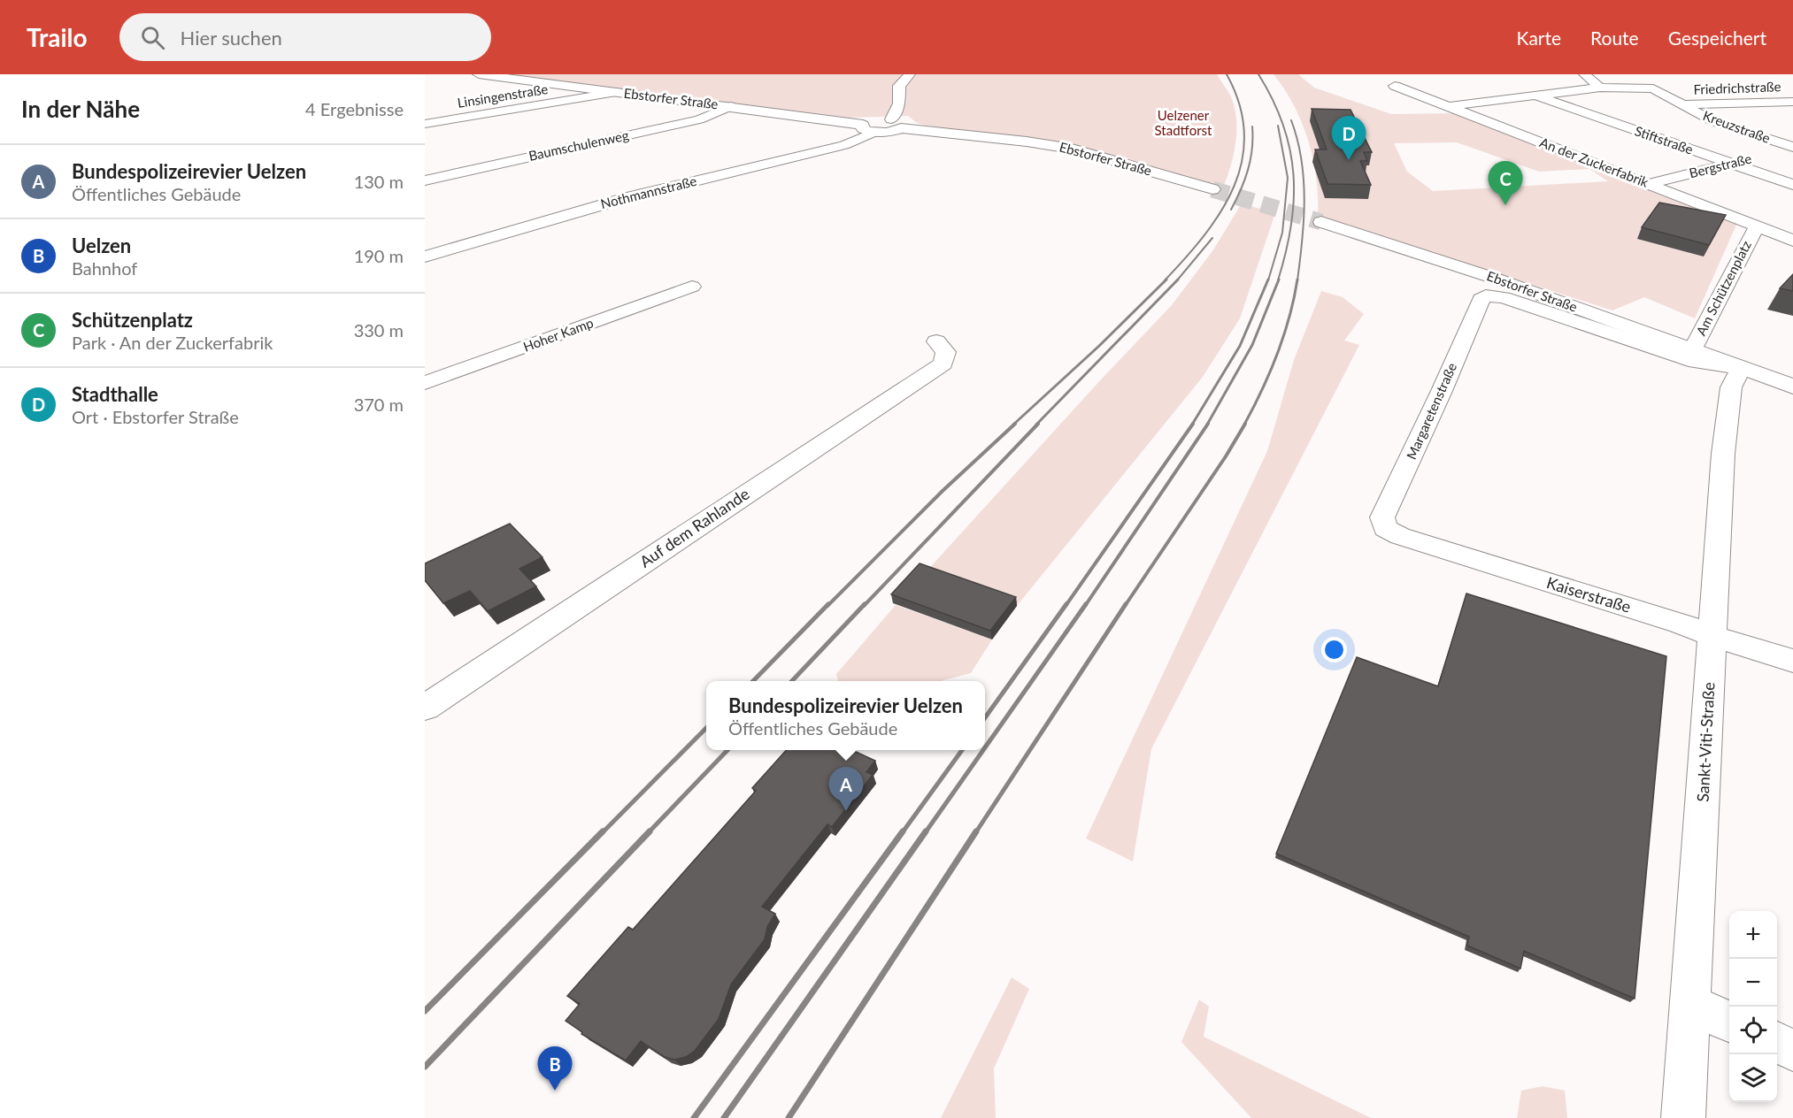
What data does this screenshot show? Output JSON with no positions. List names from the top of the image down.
{
  "streets": {
    "main road": ["Ebstorfer Straße"],
    "street": [
      "Friedrichstraße",
      "Linsingenstraße",
      "Kreuzstraße",
      "Stiftstraße",
      "Baumschulenweg",
      "An der Zuckerfabrik",
      "Bergstraße",
      "Nothmannstraße",
      "Am Schützenplatz",
      "Hoher Kamp",
      "Margaretenstraße",
      "Auf dem Rahlande",
      "Kaiserstraße",
      "Sankt-Viti-Straße"
    ]
  },
  "crossings": [
    ["Friedrichstraße", "Kreuzstraße"],
    ["Linsingenstraße", "Ebstorfer Straße"],
    ["Ebstorfer Straße", "Baumschulenweg"],
    ["Ebstorfer Straße", "Nothmannstraße"],
    ["Ebstorfer Straße", "Am Schützenplatz"],
    ["Ebstorfer Straße", "Margaretenstraße"],
    ["Ebstorfer Straße", "Sankt-Viti-Straße"],
    ["Kreuzstraße", "Bergstraße"],
    ["Stiftstraße", "Bergstraße"],
    ["An der Zuckerfabrik", "Bergstraße"],
    ["An der Zuckerfabrik", "Am Schützenplatz"],
    ["Margaretenstraße", "Kaiserstraße"],
    ["Kaiserstraße", "Sankt-Viti-Straße"]
  ],
  "parks": ["Uelzener Stadtforst"],
  "page": {
    "header": "Trailo",
    "search": "Hier suchen",
    "nav": ["Karte", "Route", "Gespeichert"],
    "heading": ["In der Nähe", "4 Ergebnisse"],
    "pins": [
      "D",
      "C",
      "A",
      "B"
    ],
    "list": [
      {
        "mark": "A",
        "name": "Bundespolizeirevier Uelzen",
        "note": "Öffentliches Gebäude",
        "value": "130 m"
      },
      {
        "mark": "B",
        "name": "Uelzen",
        "note": "Bahnhof",
        "value": "190 m"
      },
      {
        "mark": "C",
        "name": "Schützenplatz",
        "note": "Park · An der Zuckerfabrik",
        "value": "330 m"
      },
      {
        "mark": "D",
        "name": "Stadthalle",
        "note": "Ort · Ebstorfer Straße",
        "value": "370 m"
      }
    ],
    "popup": ["Bundespolizeirevier Uelzen", "Öffentliches Gebäude"],
    "map_buttons": ["+", "−"]
  }
}
